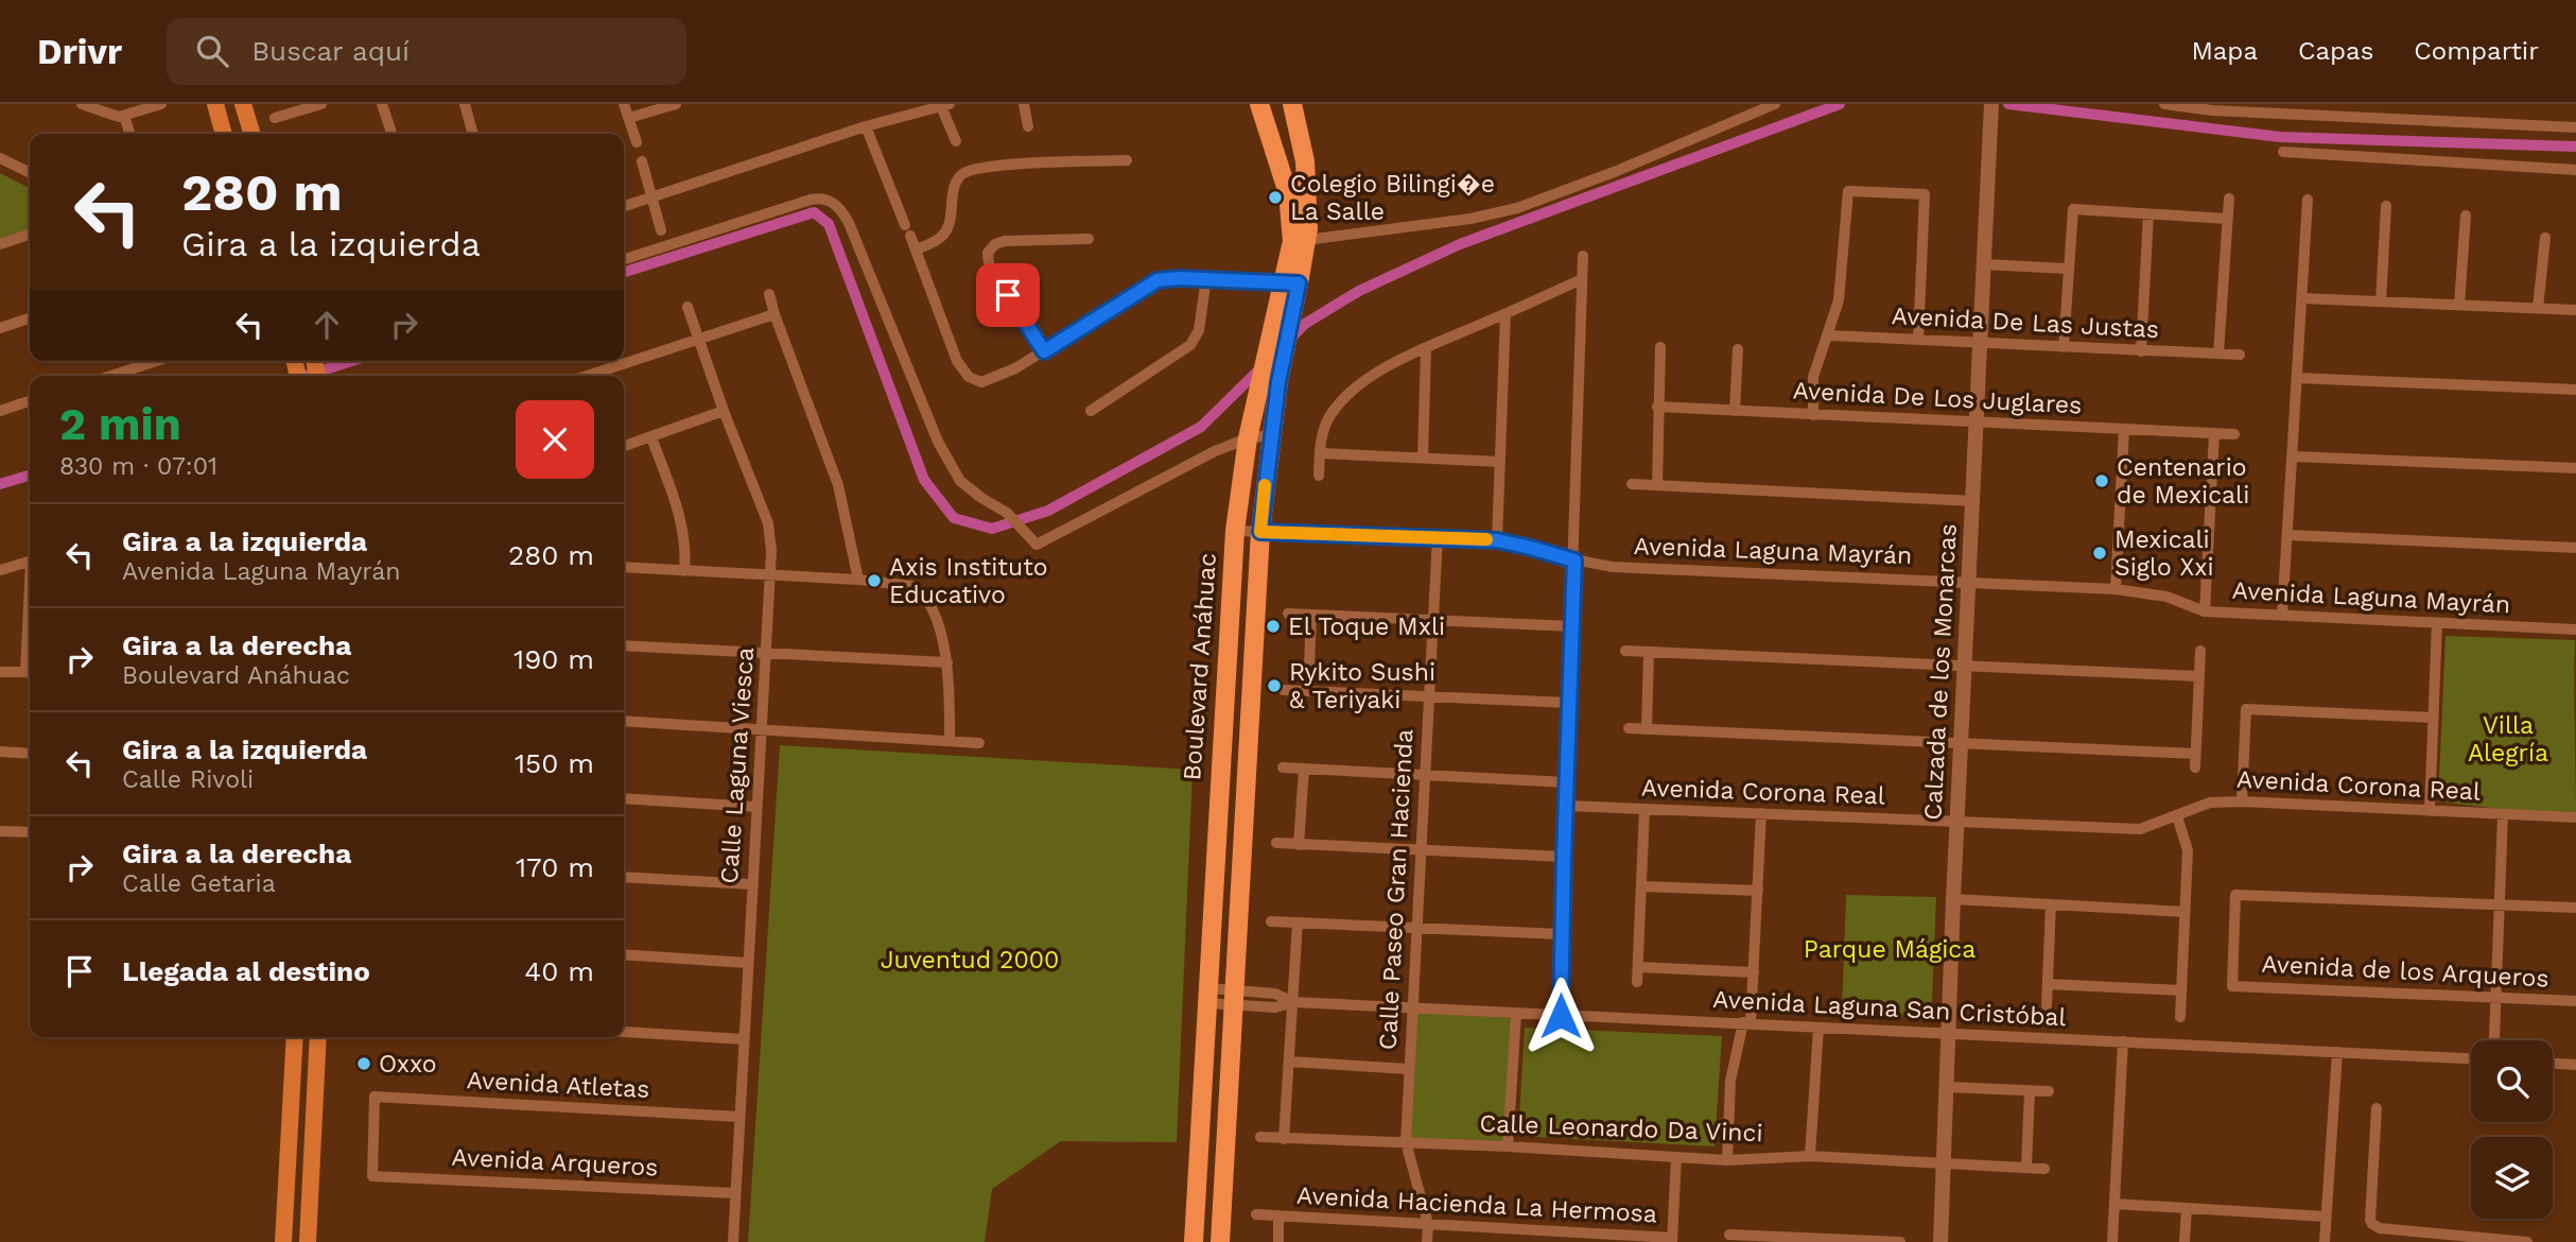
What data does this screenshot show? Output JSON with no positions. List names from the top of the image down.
{
  "streets": {
    "main road": ["Boulevard Anáhuac"],
    "street": [
      "Avenida De Las Justas",
      "Avenida De Los Juglares",
      "Avenida Laguna Mayrán",
      "Calzada de los Monarcas",
      "Calle Laguna Viesca",
      "Avenida Corona Real",
      "Calle Paseo Gran Hacienda",
      "Avenida de los Arqueros",
      "Avenida Laguna San Cristóbal",
      "Avenida Atletas",
      "Calle Leonardo Da Vinci",
      "Avenida Arqueros",
      "Avenida Hacienda La Hermosa"
    ]
  },
  "crossings": [
    ["Avenida De Las Justas", "Calzada de los Monarcas"],
    ["Avenida De Los Juglares", "Calzada de los Monarcas"],
    ["Avenida Laguna Mayrán", "Boulevard Anáhuac"],
    ["Avenida Laguna Mayrán", "Calzada de los Monarcas"],
    ["Avenida Laguna Mayrán", "Calle Paseo Gran Hacienda"],
    ["Boulevard Anáhuac", "Avenida Laguna San Cristóbal"],
    ["Calzada de los Monarcas", "Avenida Corona Real"],
    ["Calzada de los Monarcas", "Avenida Laguna San Cristóbal"],
    ["Calzada de los Monarcas", "Calle Leonardo Da Vinci"],
    ["Calle Laguna Viesca", "Avenida Atletas"],
    ["Calle Laguna Viesca", "Avenida Arqueros"],
    ["Calle Paseo Gran Hacienda", "Avenida Laguna San Cristóbal"],
    ["Calle Paseo Gran Hacienda", "Calle Leonardo Da Vinci"],
    ["Calle Paseo Gran Hacienda", "Avenida Hacienda La Hermosa"],
    ["Avenida Atletas", "Avenida Arqueros"]
  ],
  "parks": ["Villa Alegría", "Parque Mágica", "Juventud 2000"],
  "places": [
    "Colegio Bilingi�e La Salle",
    "Centenario de Mexicali",
    "Mexicali Siglo Xxi",
    "Axis Instituto Educativo",
    "El Toque Mxli",
    "Rykito Sushi & Teriyaki",
    "Oxxo"
  ],
  "page": {
    "header": "Drivr",
    "search": "Buscar aquí",
    "nav": ["Mapa", "Capas", "Compartir"],
    "turn": ["280 m", "Gira a la izquierda"],
    "heading": ["2 min", "830 m · 07:01"],
    "list": [
      {
        "name": "Gira a la izquierda",
        "note": "Avenida Laguna Mayrán",
        "value": "280 m"
      },
      {
        "name": "Gira a la derecha",
        "note": "Boulevard Anáhuac",
        "value": "190 m"
      },
      {
        "name": "Gira a la izquierda",
        "note": "Calle Rivoli",
        "value": "150 m"
      },
      {
        "name": "Gira a la derecha",
        "note": "Calle Getaria",
        "value": "170 m"
      },
      {
        "name": "Llegada al destino",
        "value": "40 m"
      }
    ]
  }
}
